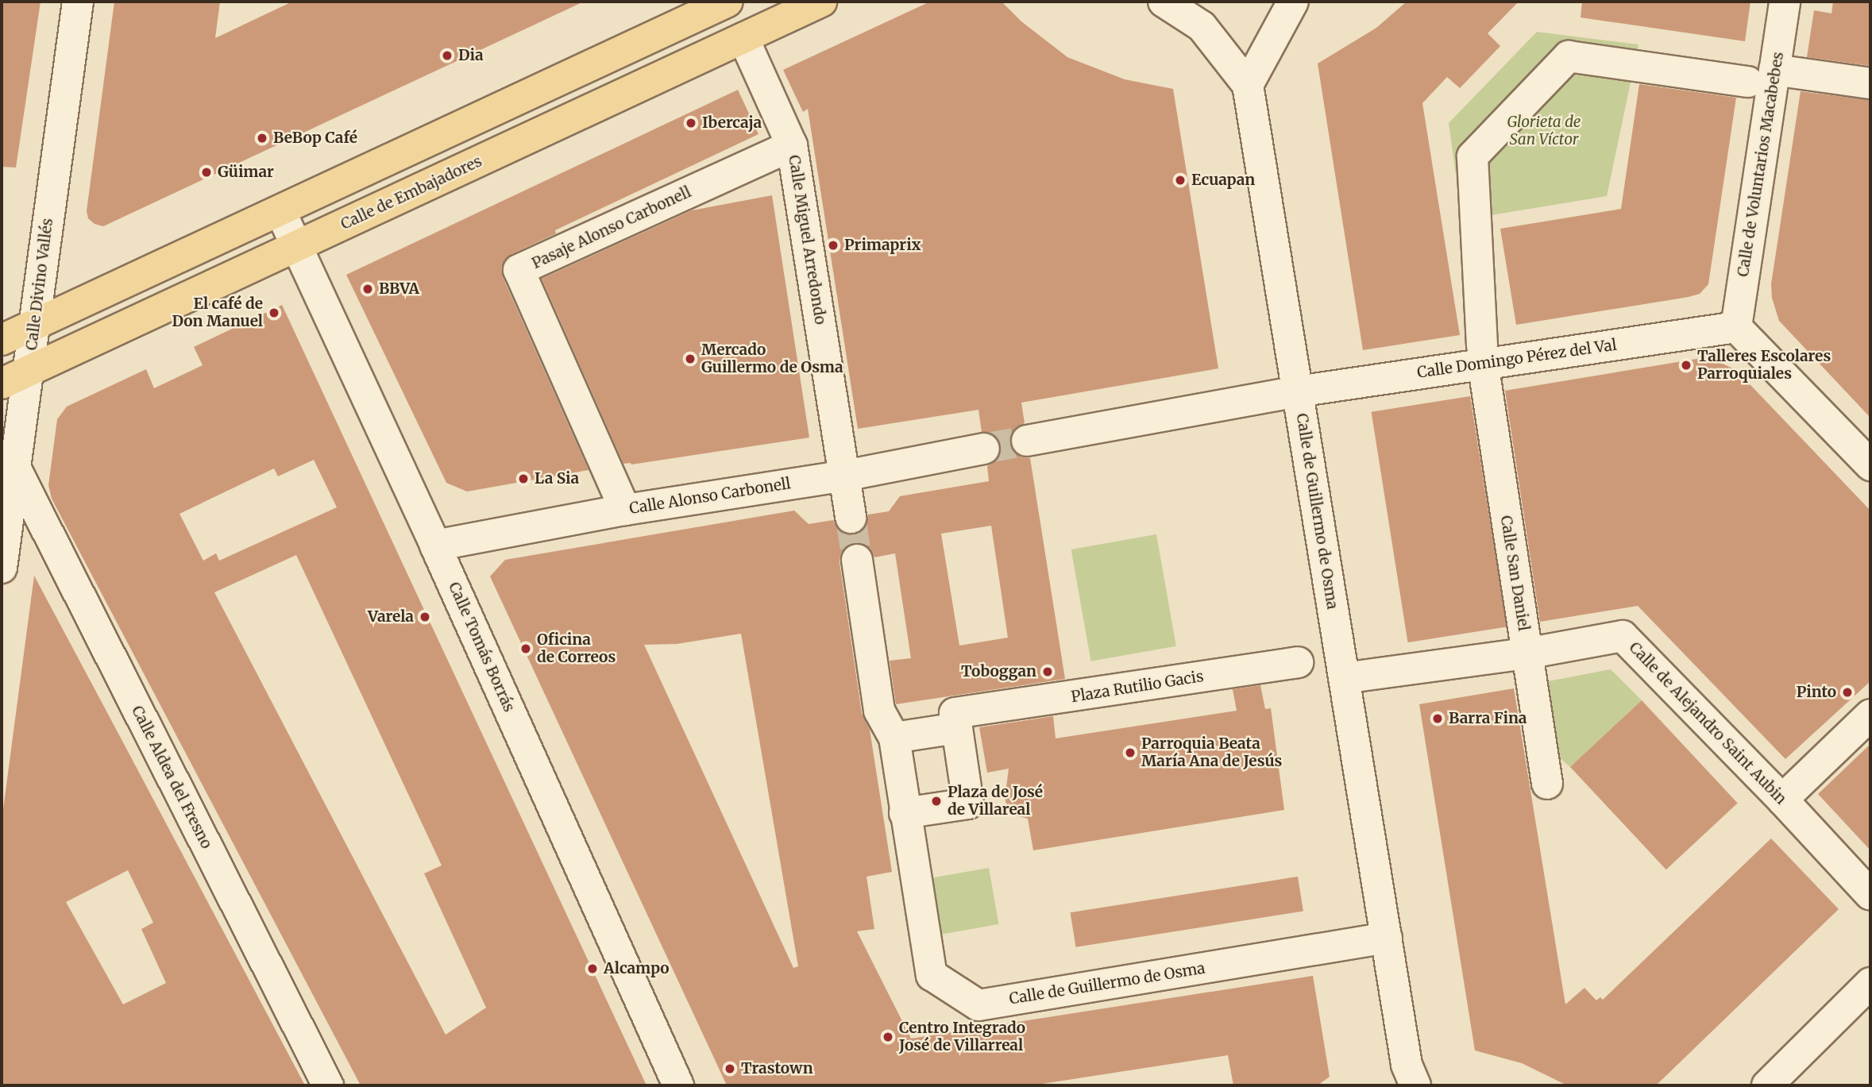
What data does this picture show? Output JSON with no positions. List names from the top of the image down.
{
  "streets": {
    "main road": ["Calle de Embajadores"],
    "street": [
      "Calle de Voluntarios Macabebes",
      "Pasaje Alonso Carbonell",
      "Calle Miguel Arredondo",
      "Calle Divino Vallés",
      "Calle Domingo Pérez del Val",
      "Calle Alonso Carbonell",
      "Calle de Guillermo de Osma",
      "Calle San Daniel",
      "Calle Tomás Borrás",
      "Plaza Rutilio Gacis",
      "Calle de Alejandro Saint Aubin",
      "Calle Aldea del Fresno"
    ]
  },
  "crossings": [
    ["Calle de Voluntarios Macabebes", "Calle Domingo Pérez del Val"],
    ["Calle de Embajadores", "Calle Miguel Arredondo"],
    ["Calle de Embajadores", "Calle Divino Vallés"],
    ["Calle de Embajadores", "Calle Tomás Borrás"],
    ["Pasaje Alonso Carbonell", "Calle Miguel Arredondo"],
    ["Pasaje Alonso Carbonell", "Calle Alonso Carbonell"],
    ["Calle Miguel Arredondo", "Calle Alonso Carbonell"],
    ["Calle Divino Vallés", "Calle Aldea del Fresno"],
    ["Calle Domingo Pérez del Val", "Calle de Guillermo de Osma"],
    ["Calle Domingo Pérez del Val", "Calle San Daniel"],
    ["Calle Alonso Carbonell", "Calle Tomás Borrás"],
    ["Calle de Guillermo de Osma", "Calle de Alejandro Saint Aubin"],
    ["Calle San Daniel", "Calle de Alejandro Saint Aubin"]
  ],
  "parks": ["Glorieta de San Víctor"],
  "places": [
    "Dia",
    "Ibercaja",
    "BeBop Café",
    "Güimar",
    "Ecuapan",
    "Primaprix",
    "BBVA",
    "El café de Don Manuel",
    "Mercado Guillermo de Osma",
    "Talleres Escolares Parroquiales",
    "La Sia",
    "Varela",
    "Oficina de Correos",
    "Toboggan",
    "Pinto",
    "Barra Fina",
    "Parroquia Beata María Ana de Jesús",
    "Plaza de José de Villareal",
    "Alcampo",
    "Centro Integrado José de Villarreal",
    "Trastown"
  ]
}
